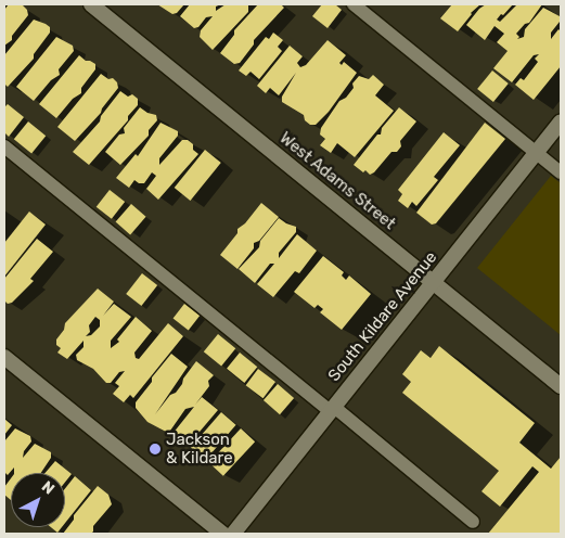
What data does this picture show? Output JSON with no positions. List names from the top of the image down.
{
  "streets": {
    "street": ["West Adams Street", "South Kildare Avenue"]
  },
  "crossings": [
    ["West Adams Street", "South Kildare Avenue"]
  ],
  "places": ["Jackson & Kildare"],
  "north": "top right"
}
